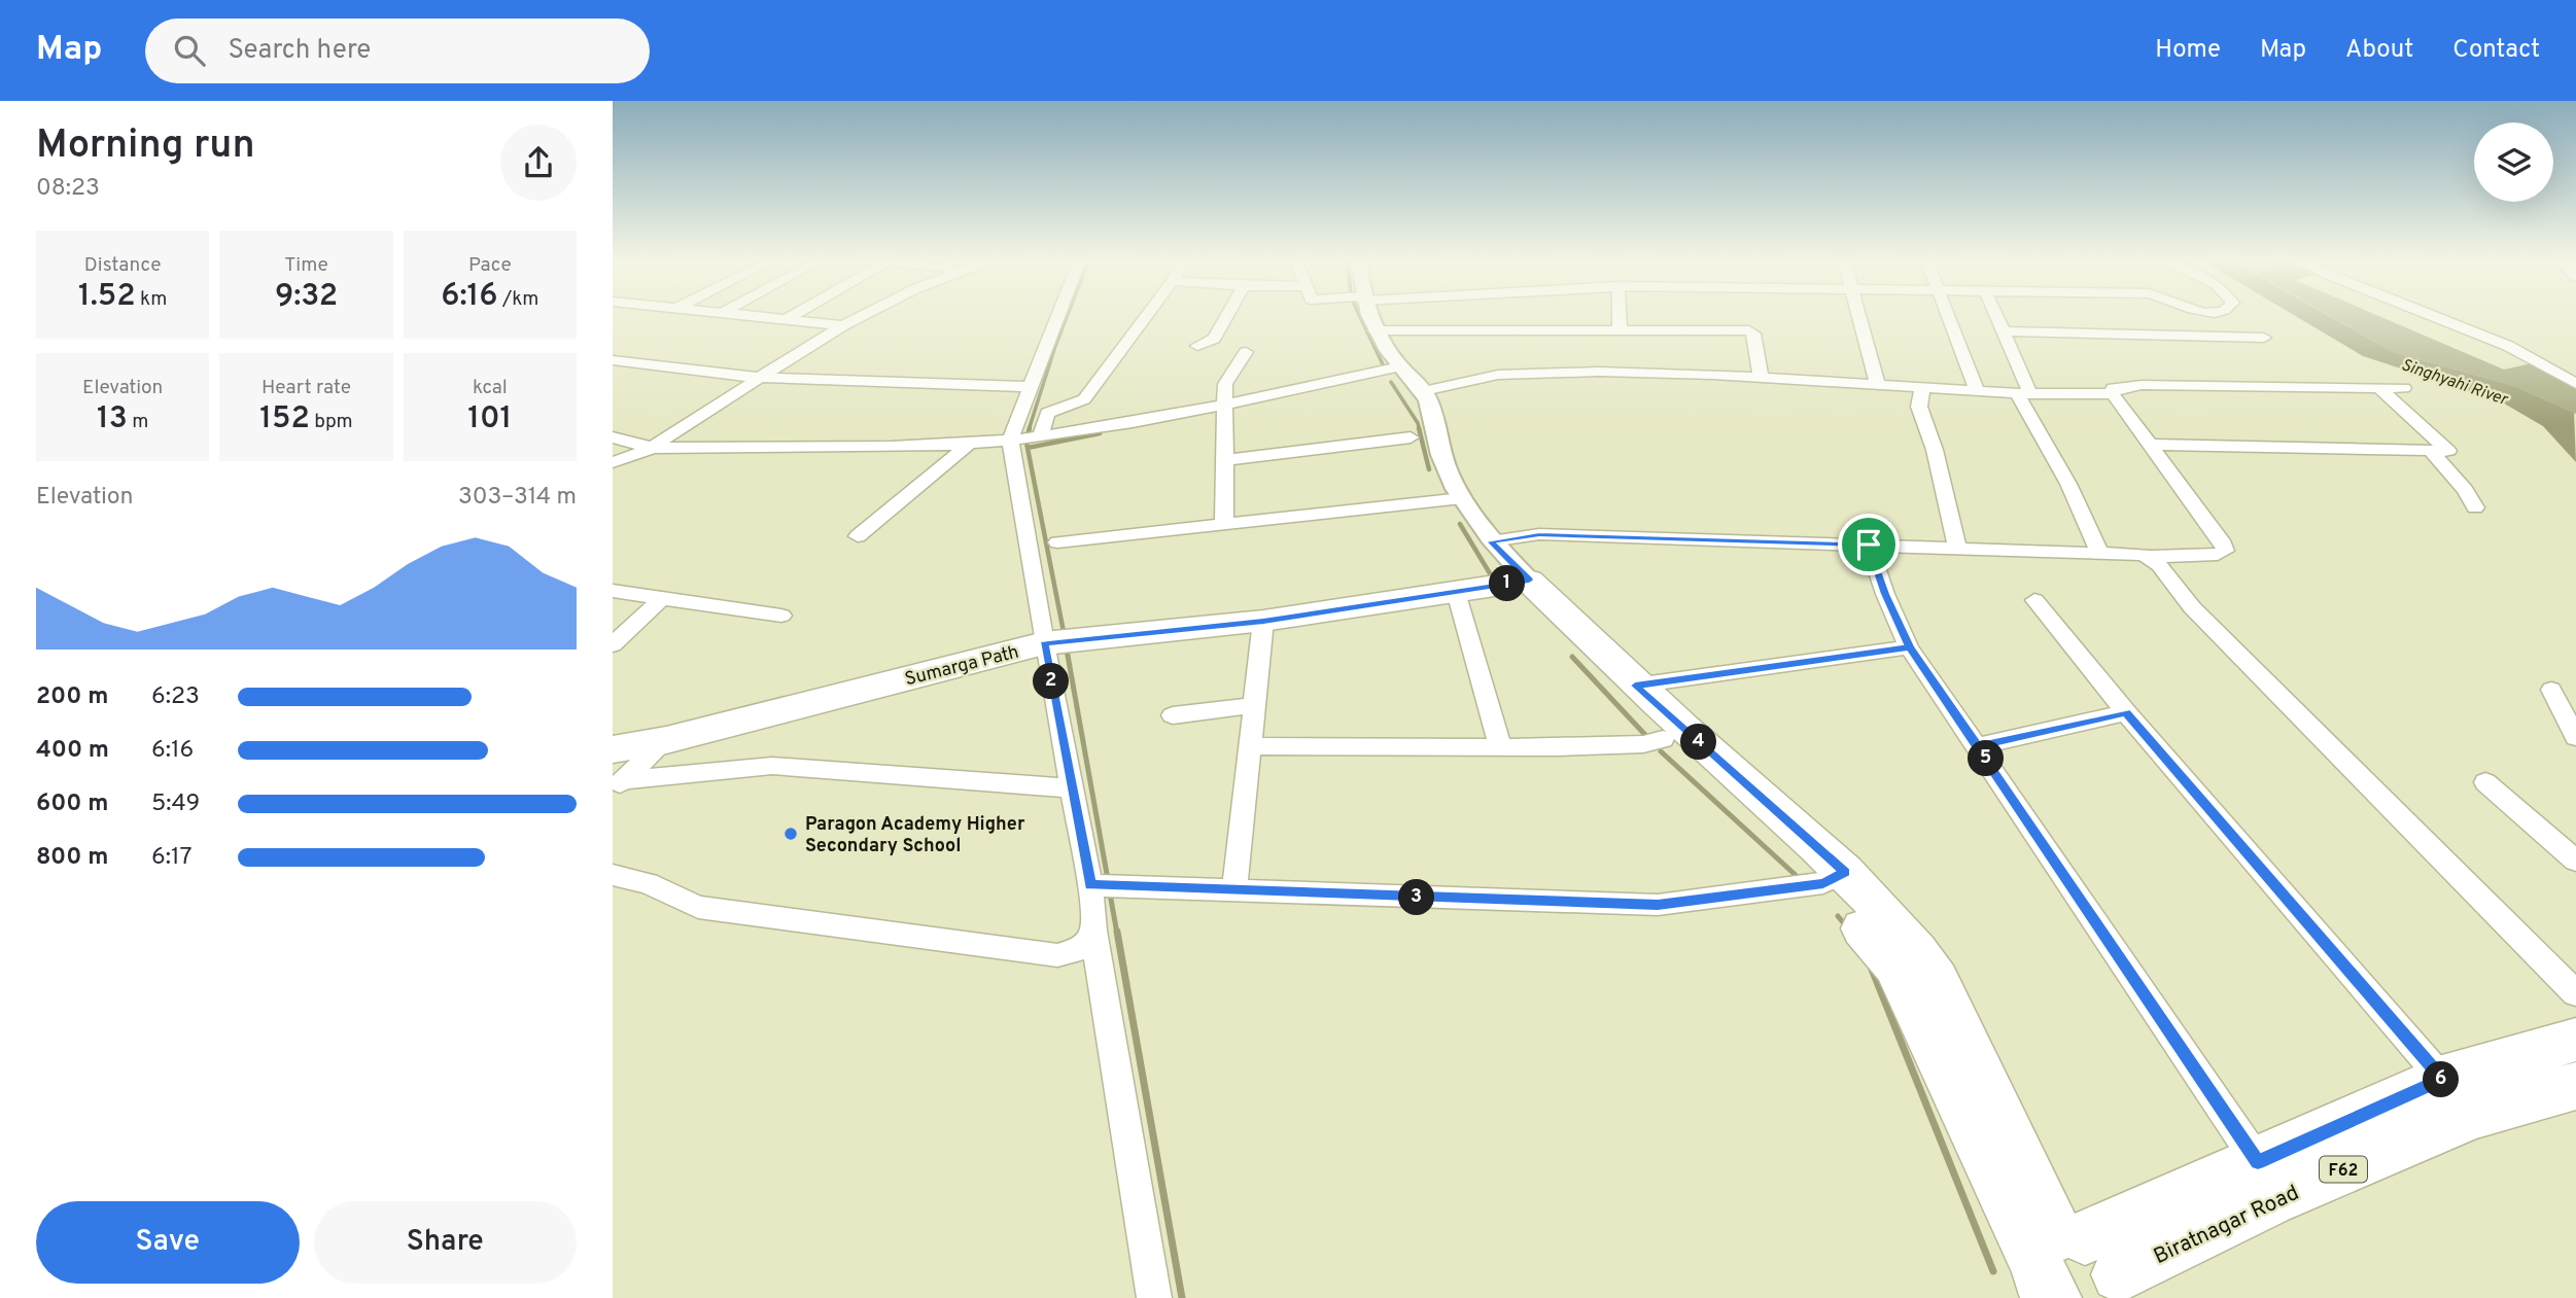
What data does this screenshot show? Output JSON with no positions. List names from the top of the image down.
{
  "streets": {
    "main road": ["Sumarga Path", "F62", "Biratnagar Road"]
  },
  "crossings": [
    ["F62", "Biratnagar Road"]
  ],
  "water": ["Singhyahi River"],
  "places": ["Paragon Academy Higher Secondary School"],
  "page": {
    "header": "Map",
    "search": "Search here",
    "nav": [
      "Home",
      "Map",
      "About",
      "Contact"
    ],
    "heading": ["Morning run", "08:23"],
    "stats": [
      ["Distance", "1.52 km"],
      ["Time", "9:32"],
      ["Pace", "6:16 /km"],
      ["Elevation", "13 m"],
      ["Heart rate", "152 bpm"],
      ["kcal", "101"]
    ],
    "chart": ["Elevation", "303–314 m"],
    "pins": [
      "1",
      "2",
      "4",
      "5",
      "3",
      "6"
    ],
    "list": [
      {
        "name": "200 m",
        "note": "6:23"
      },
      {
        "name": "400 m",
        "note": "6:16"
      },
      {
        "name": "600 m",
        "note": "5:49"
      },
      {
        "name": "800 m",
        "note": "6:17"
      }
    ],
    "buttons": ["Save", "Share"]
  }
}
